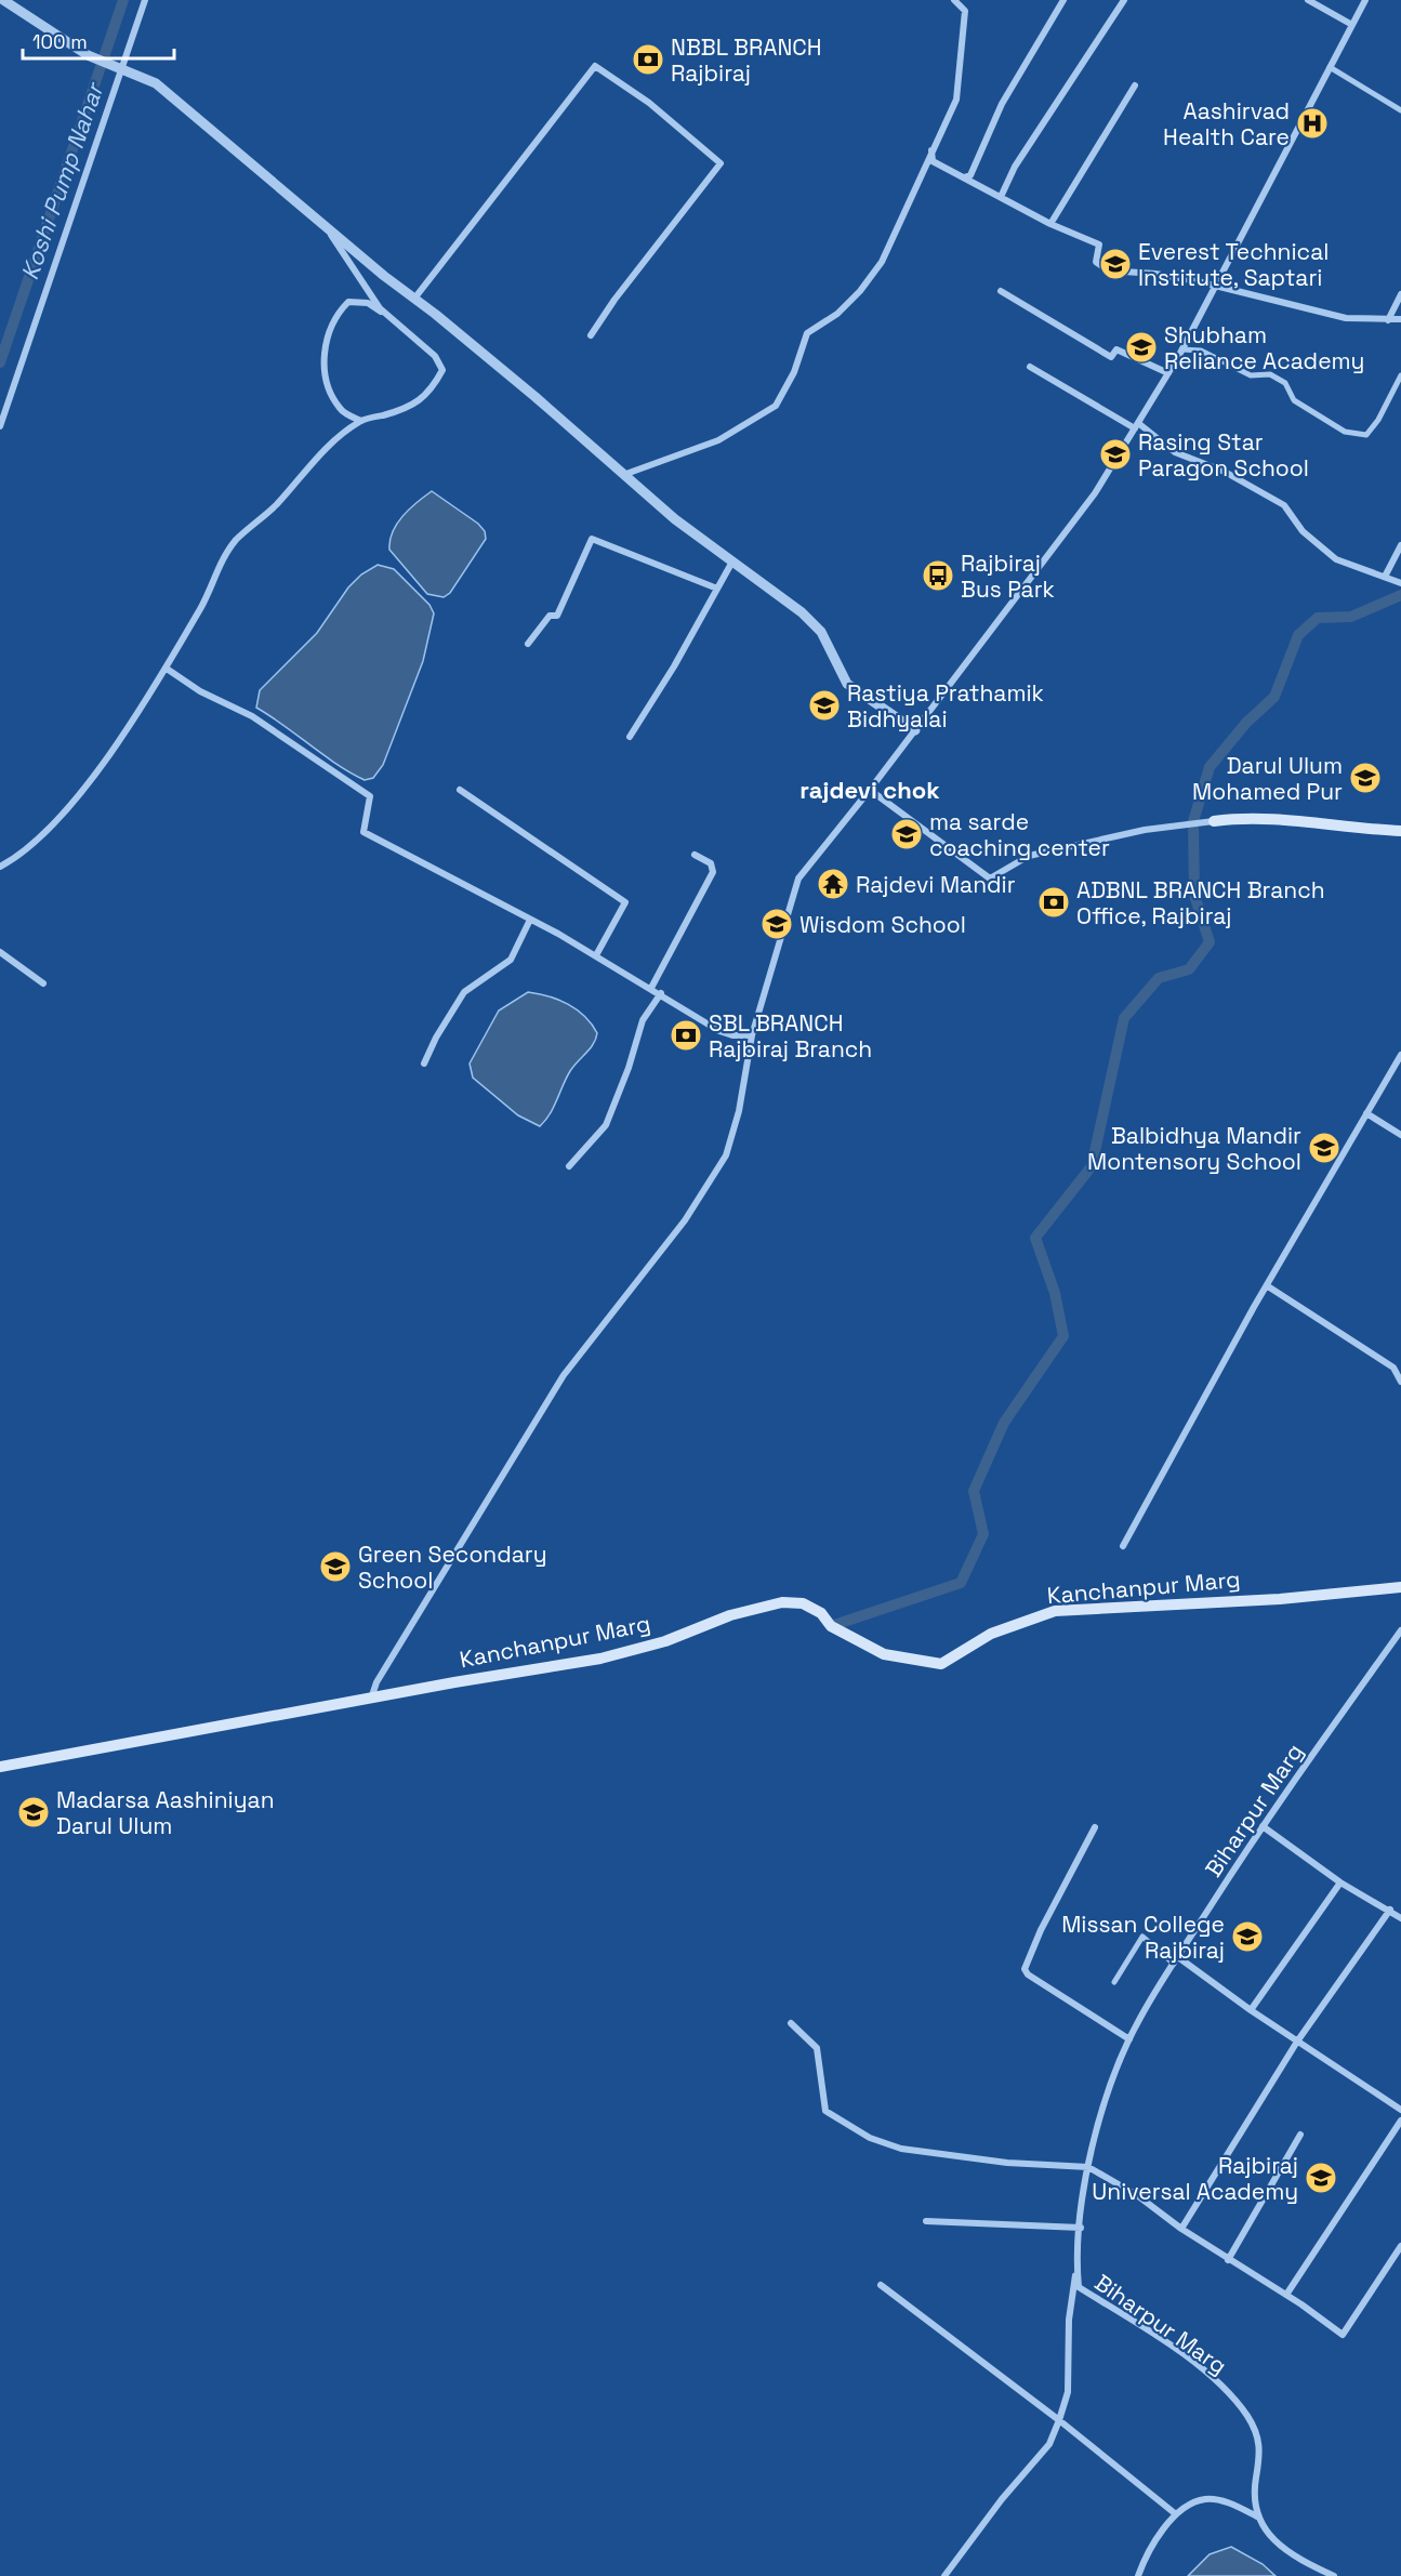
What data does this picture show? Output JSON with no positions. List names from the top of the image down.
{
  "streets": {
    "main road": ["Kanchanpur Marg"],
    "street": ["Biharpur Marg"]
  },
  "districts": ["rajdevi chok"],
  "water": ["Koshi Pump Nahar"],
  "places": {
    "bank": ["NBBL BRANCH Rajbiraj", "ADBNL BRANCH Branch Office, Rajbiraj", "SBL BRANCH Rajbiraj Branch"],
    "hospital": ["Aashirvad Health Care"],
    "school or university": [
      "Everest Technical Institute, Saptari",
      "Shubham Reliance Academy",
      "Rasing Star Paragon School",
      "Rastiya Prathamik Bidhyalai",
      "Darul Ulum Mohamed Pur",
      "ma sarde coaching center",
      "Wisdom School",
      "Balbidhya Mandir Montensory School",
      "Green Secondary School",
      "Madarsa Aashiniyan Darul Ulum",
      "Missan College Rajbiraj",
      "Rajbiraj Universal Academy"
    ],
    "bus stop": ["Rajbiraj Bus Park"],
    "temple": ["Rajdevi Mandir"]
  },
  "scale_bar": "100 m"
}
